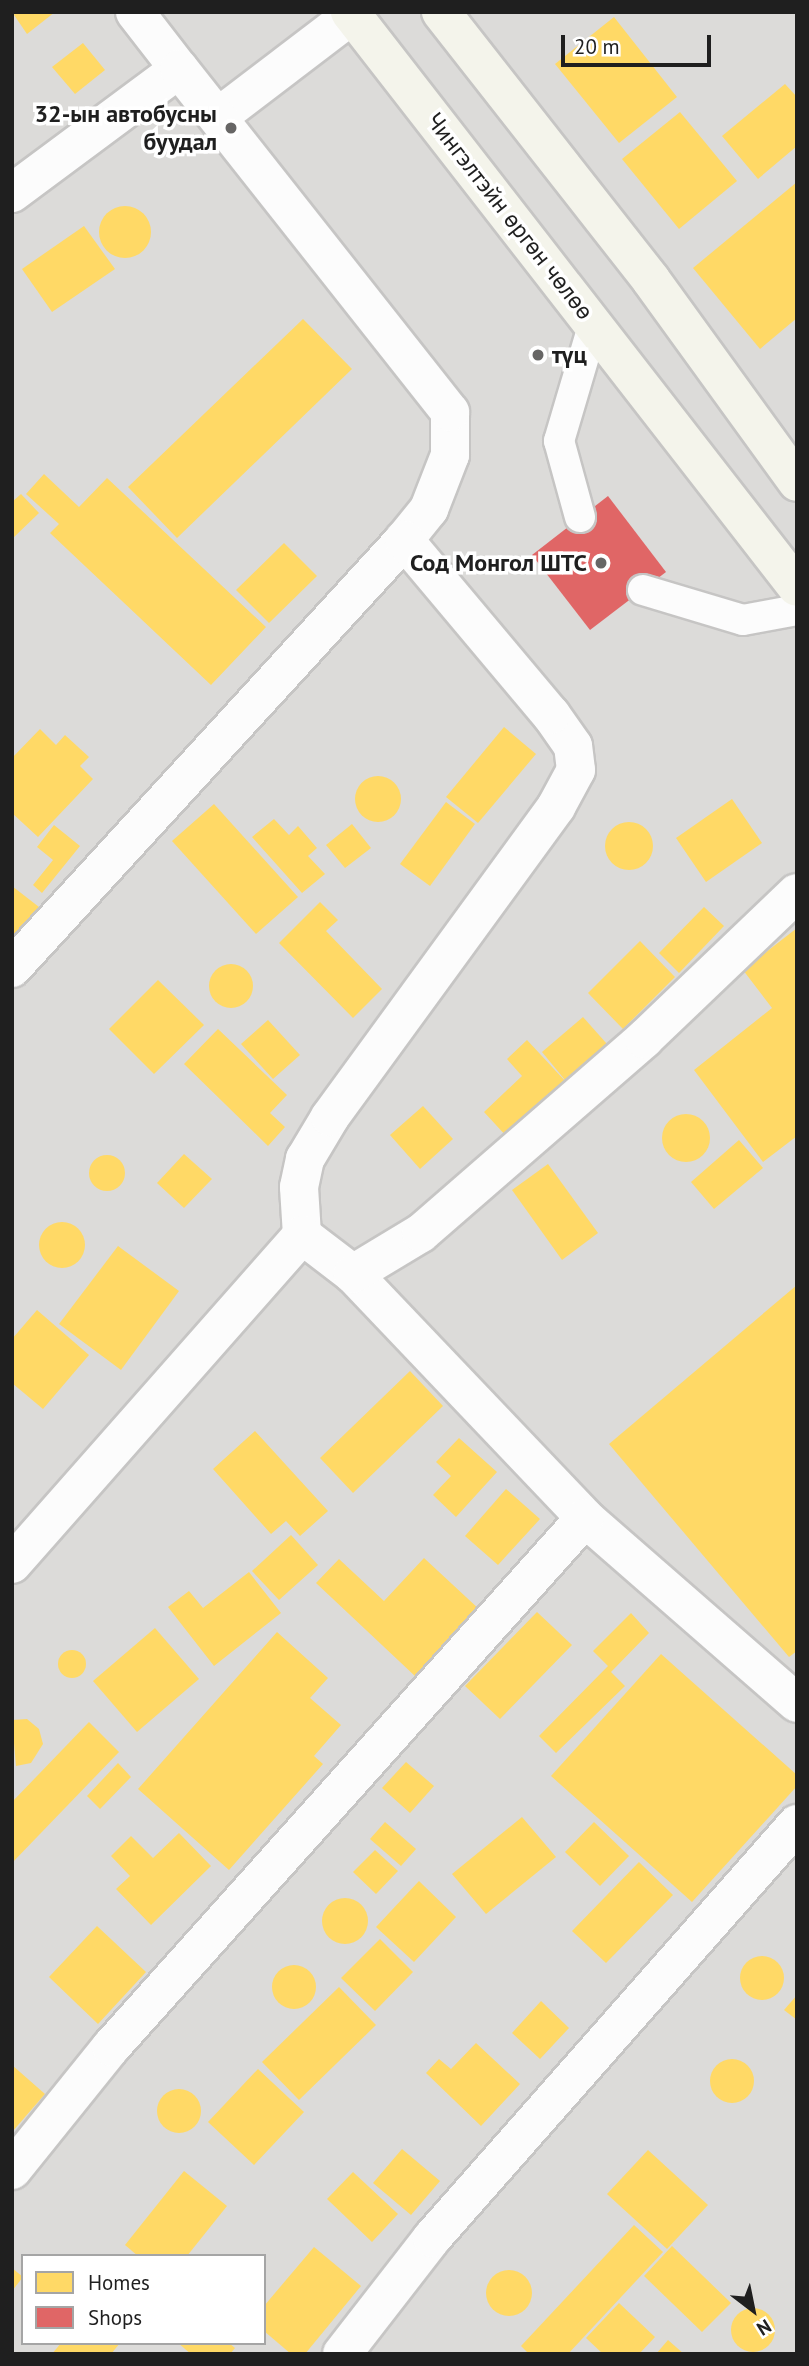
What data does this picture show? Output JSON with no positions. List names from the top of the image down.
{
  "streets": {
    "main road": ["Чингэлтэйн өргөн чөлөө"]
  },
  "places": ["32-ын автобусны буудал", "түц", "Сод Монгол ШТС"],
  "legend": ["Homes", "Shops"],
  "scale_bar": "20 m",
  "north": "bottom right"
}
